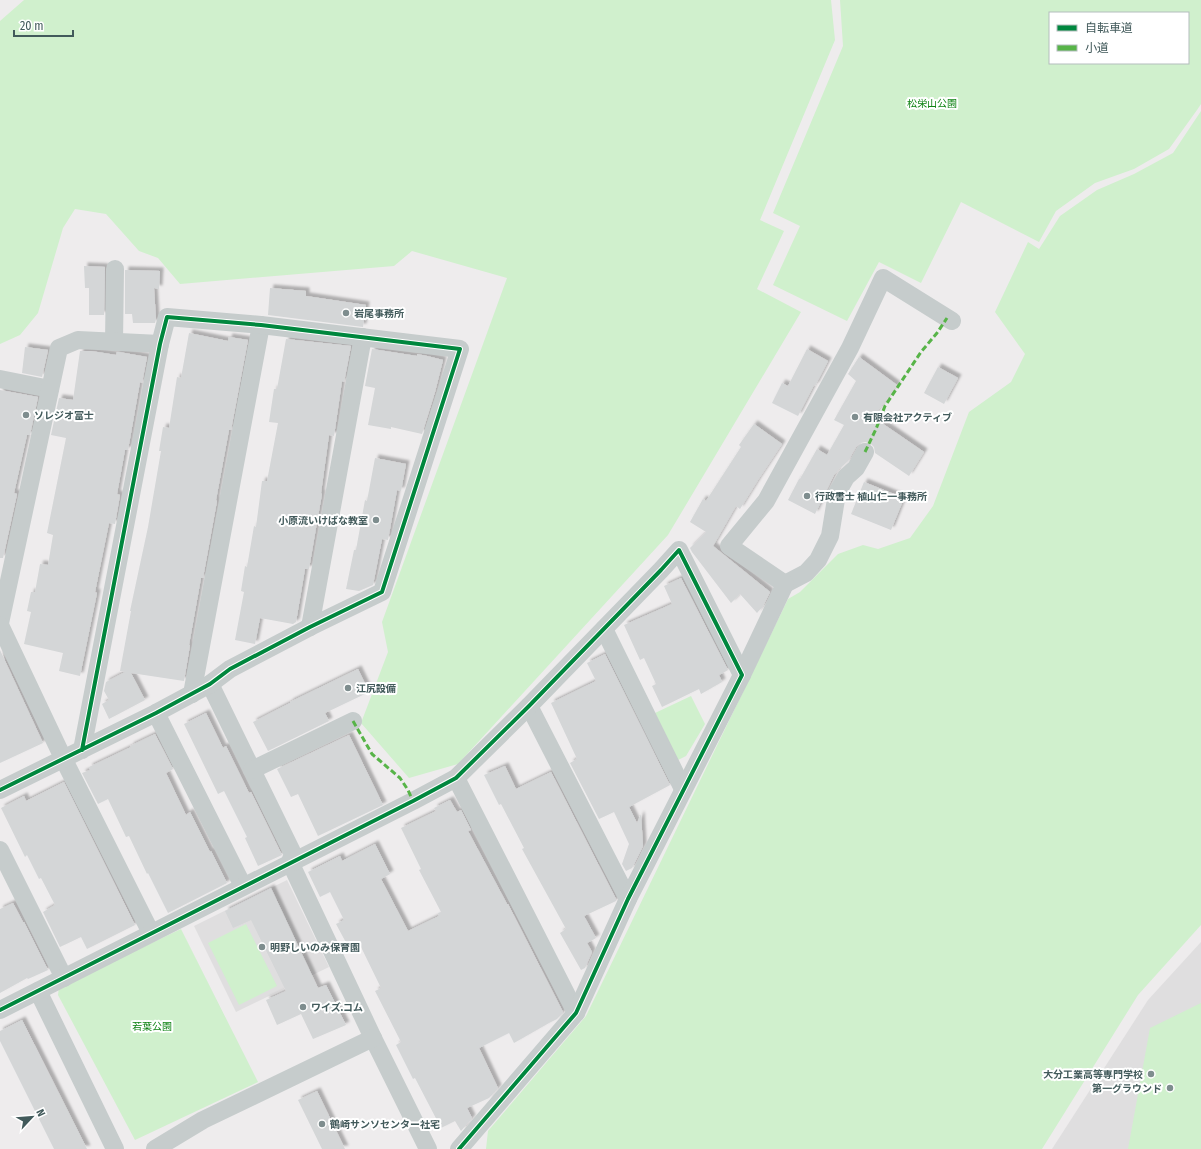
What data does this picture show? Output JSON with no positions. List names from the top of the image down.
{
  "parks": ["松栄山公園", "若葉公園"],
  "places": [
    "岩尾事務所",
    "ソレジオ富士",
    "有限会社アクティブ",
    "行政書士 植山仁一事務所",
    "小原流いけばな教室",
    "江尻設備",
    "明野しいのみ保育園",
    "ワイズ.コム",
    "大分工業高等専門学校",
    "第一グラウンド",
    "鶴崎サンソセンター社宅"
  ],
  "legend": ["自転車道", "小道"],
  "scale_bar": "20 m",
  "north": "top right"
}
